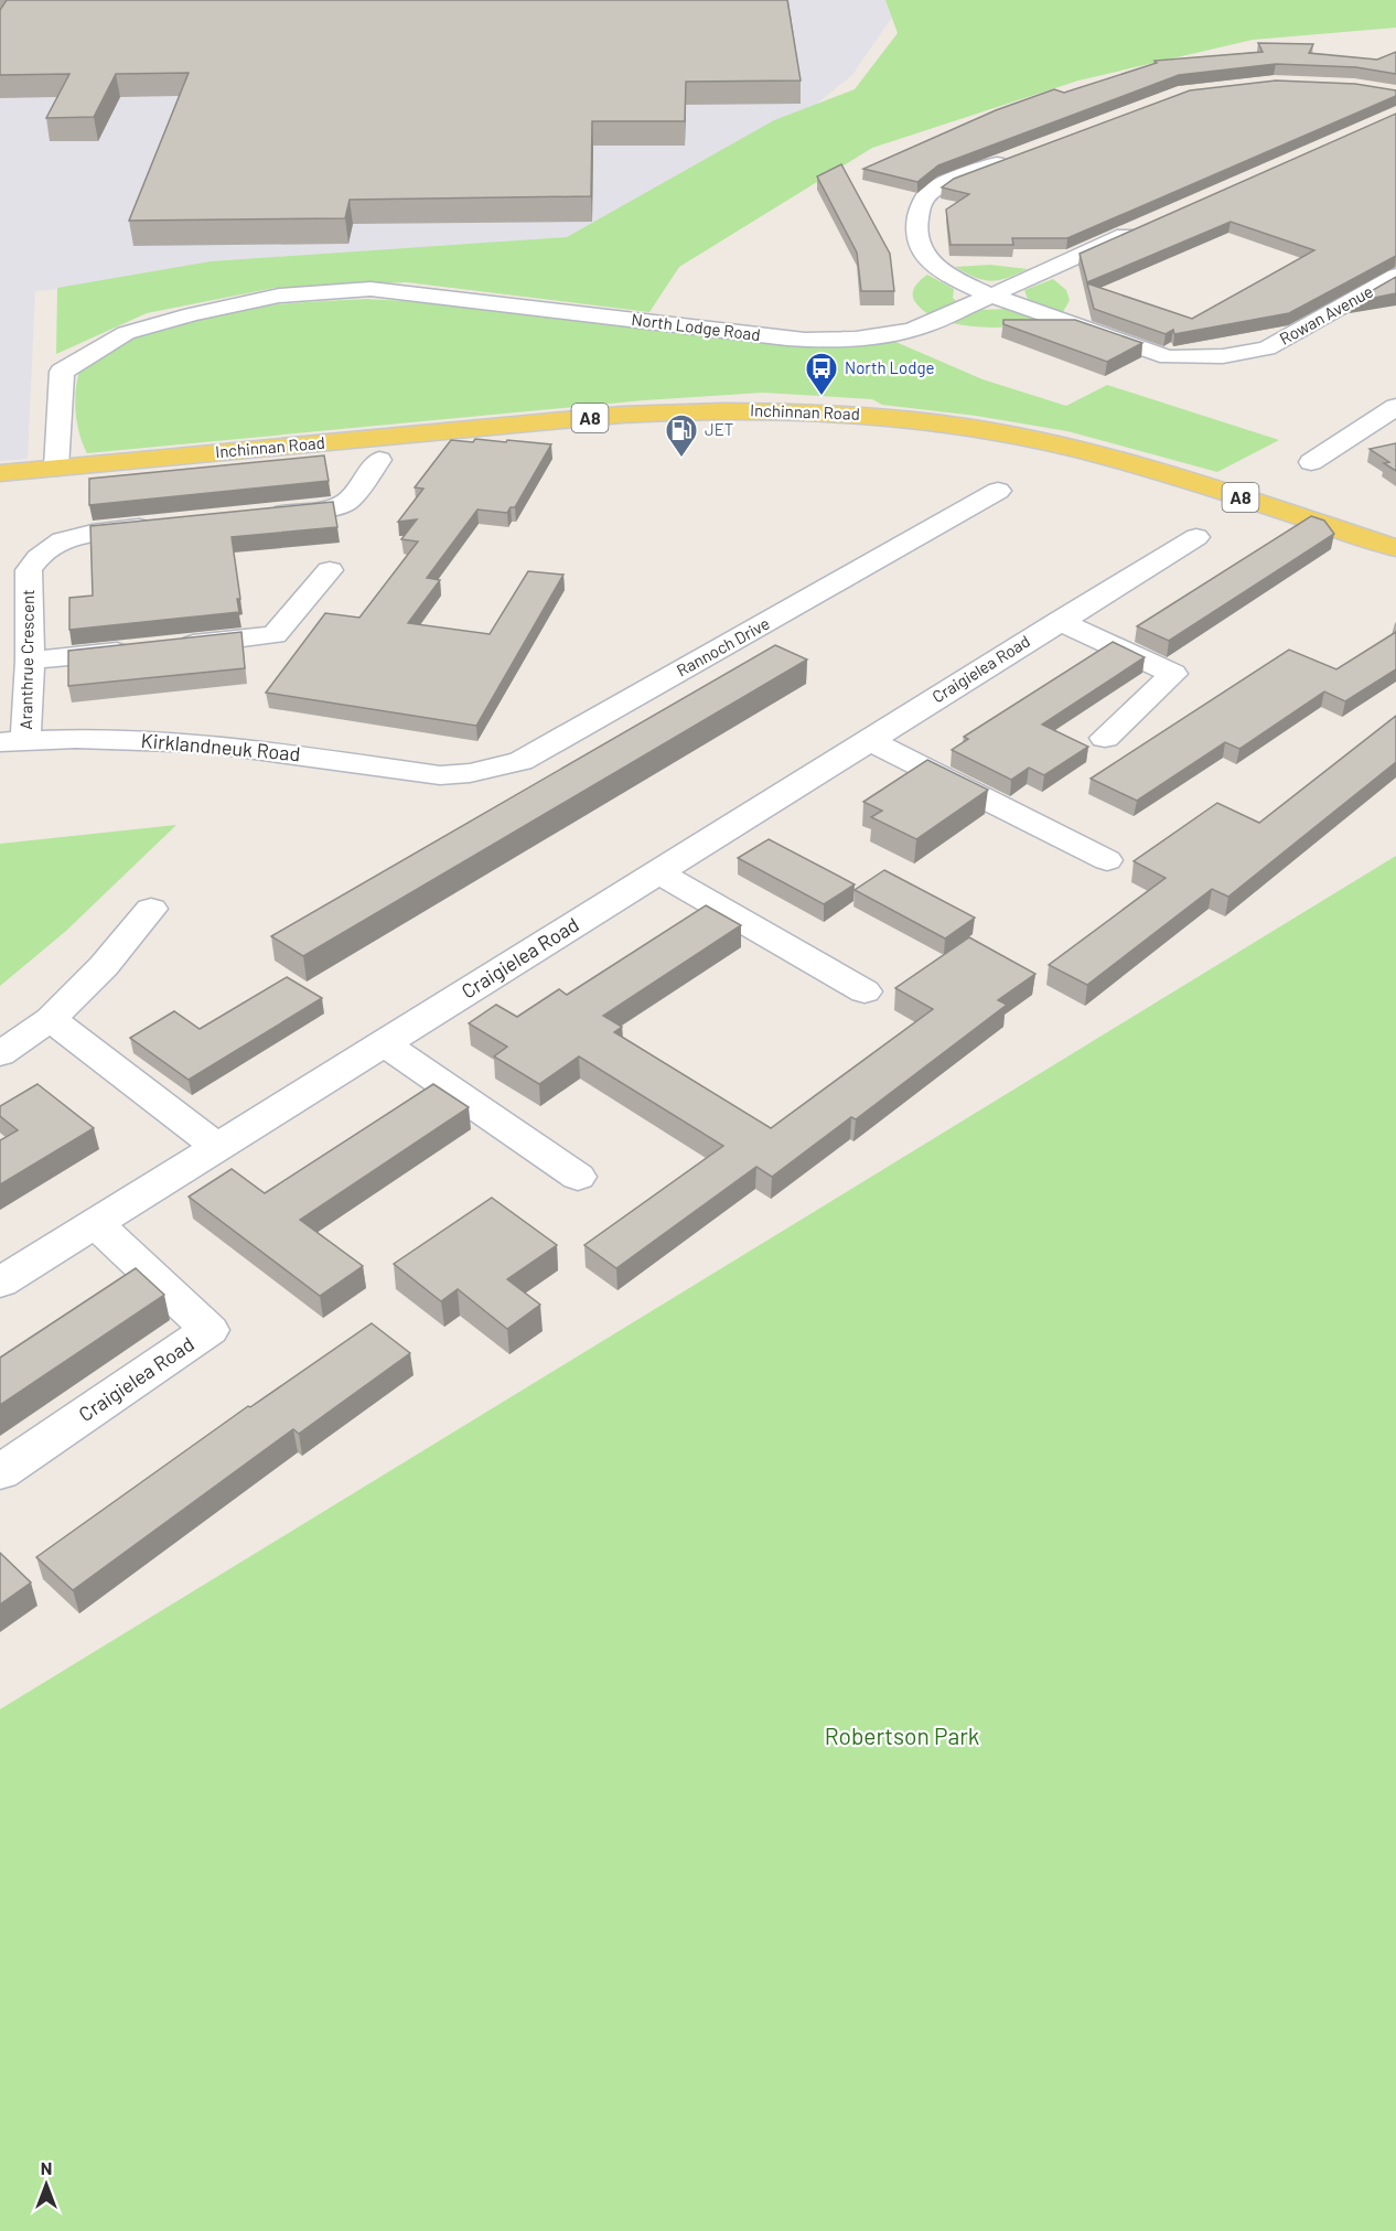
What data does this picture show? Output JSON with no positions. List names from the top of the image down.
{
  "streets": {
    "main road": ["Inchinnan Road", "A8"],
    "street": [
      "Rowan Avenue",
      "North Lodge Road",
      "Rannoch Drive",
      "Aranthrue Crescent",
      "Craigielea Road",
      "Kirklandneuk Road"
    ]
  },
  "crossings": [
    ["Rowan Avenue", "North Lodge Road"],
    ["North Lodge Road", "Inchinnan Road"],
    ["Rannoch Drive", "Kirklandneuk Road"],
    ["Aranthrue Crescent", "Kirklandneuk Road"]
  ],
  "parks": ["Robertson Park"],
  "places": {
    "bus stop": ["North Lodge"],
    "fuel station": ["JET"]
  },
  "north": "top"
}
